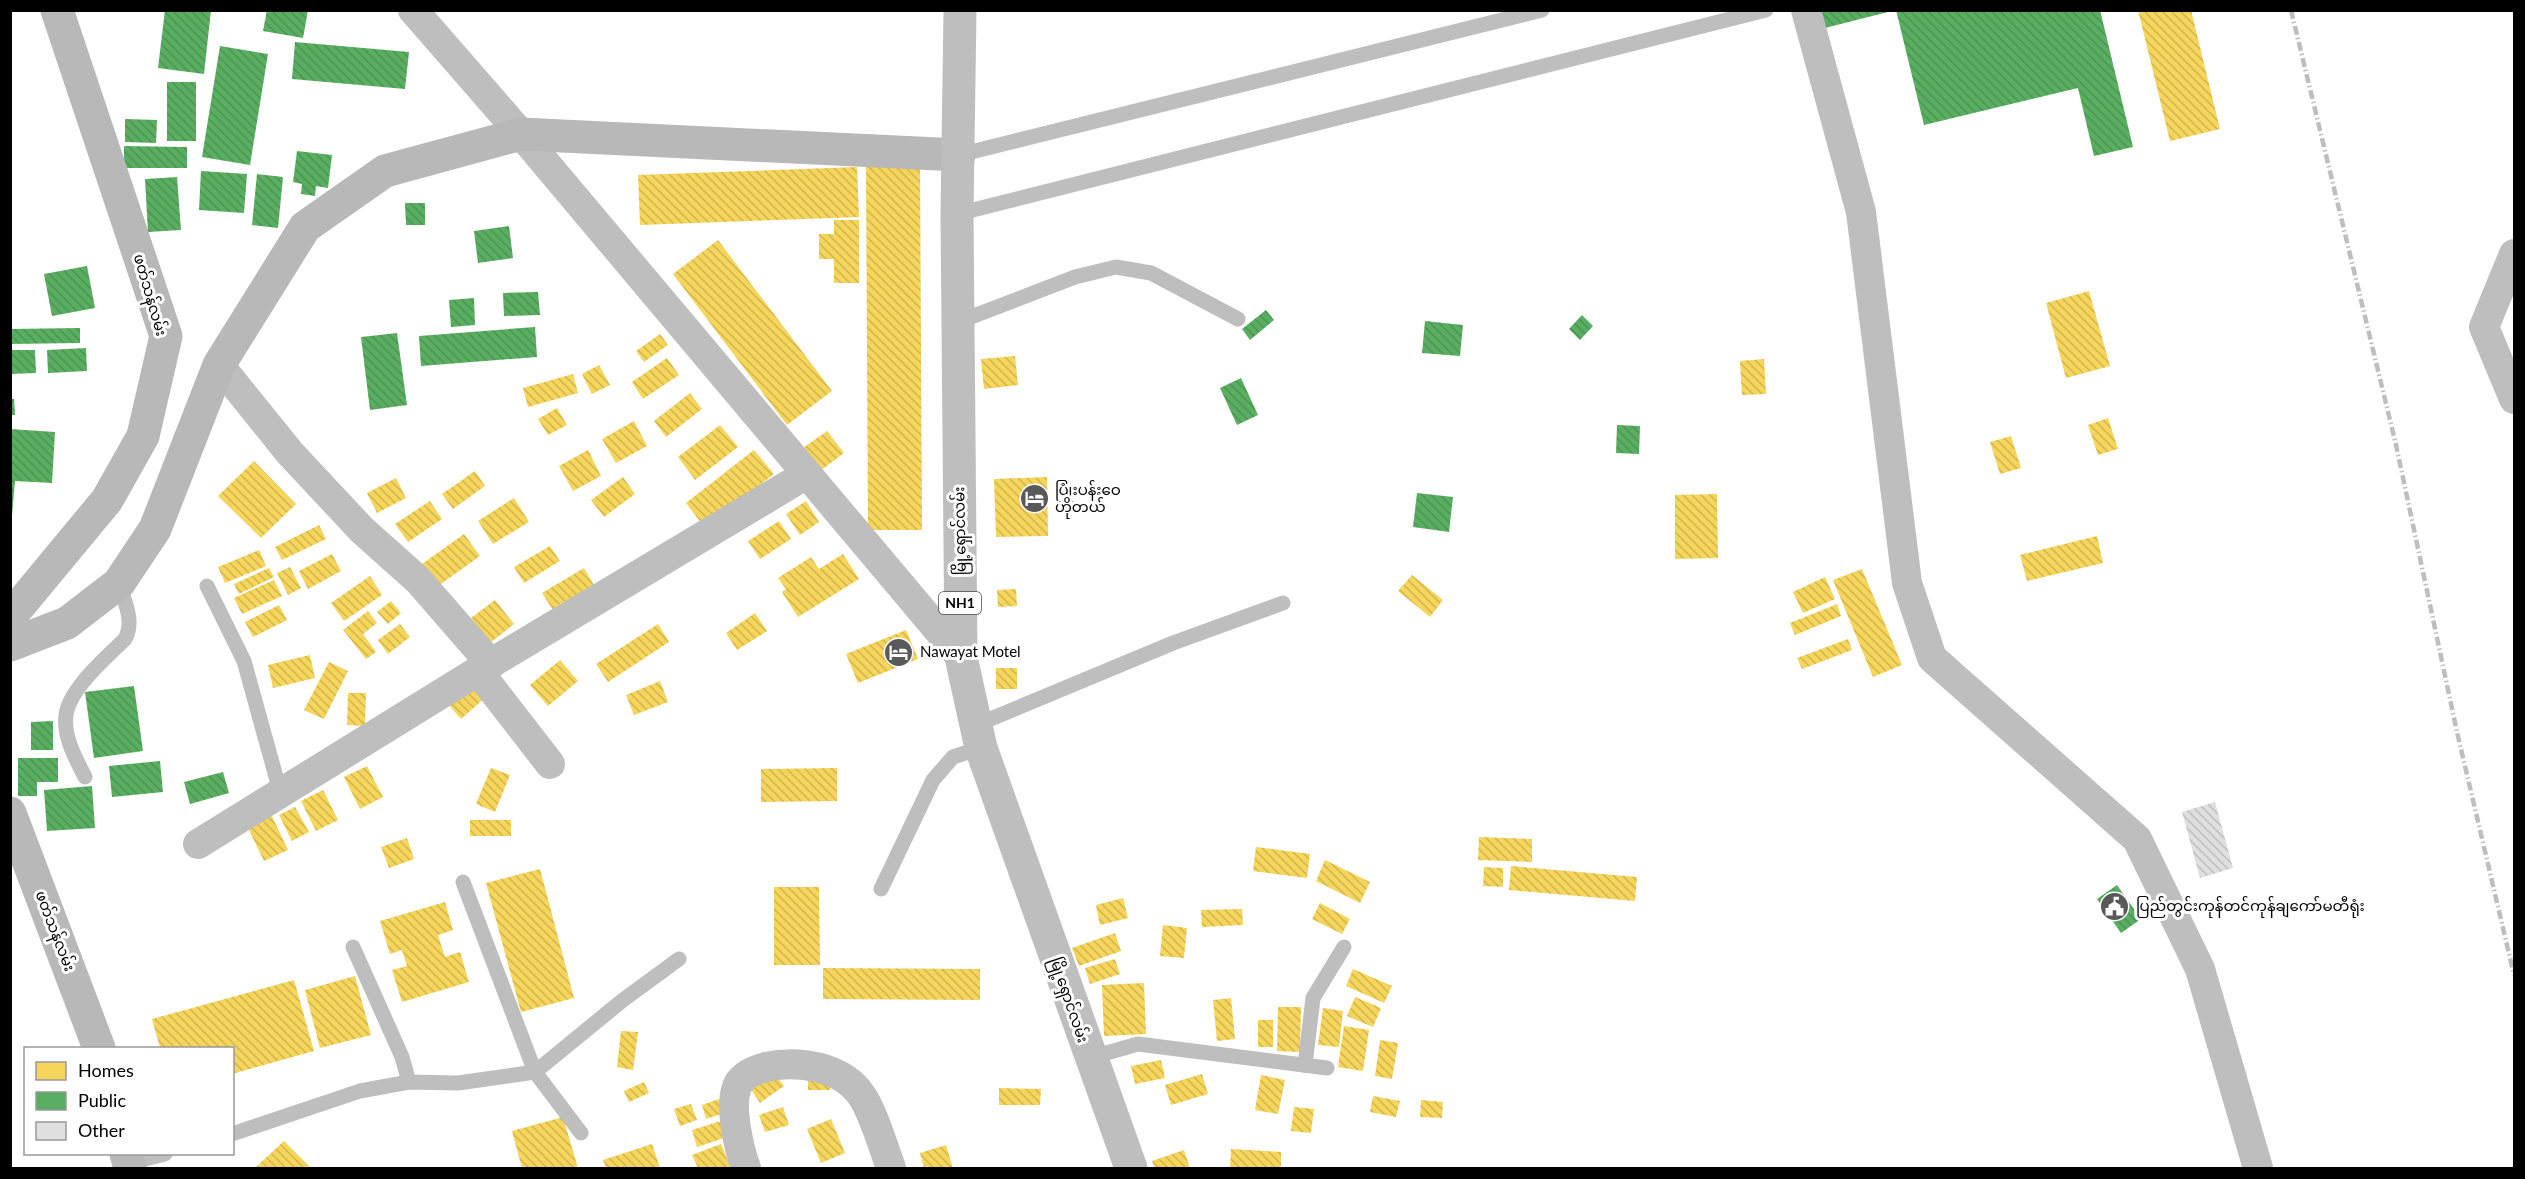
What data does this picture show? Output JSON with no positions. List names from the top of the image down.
{
  "streets": {
    "highway": ["မြို့ရှောင်လမ်း", "NH1"],
    "main road": ["ဖတ်သန်လမ်း"]
  },
  "places": {
    "hotel": ["ပြုံးပန်းဝေ ဟိုတယ်", "Nawayat Motel"],
    "public building": ["ပြည်တွင်းကုန်တင်ကုန်ချကော်မတီရုံး"]
  },
  "legend": ["Homes", "Public", "Other"]
}
